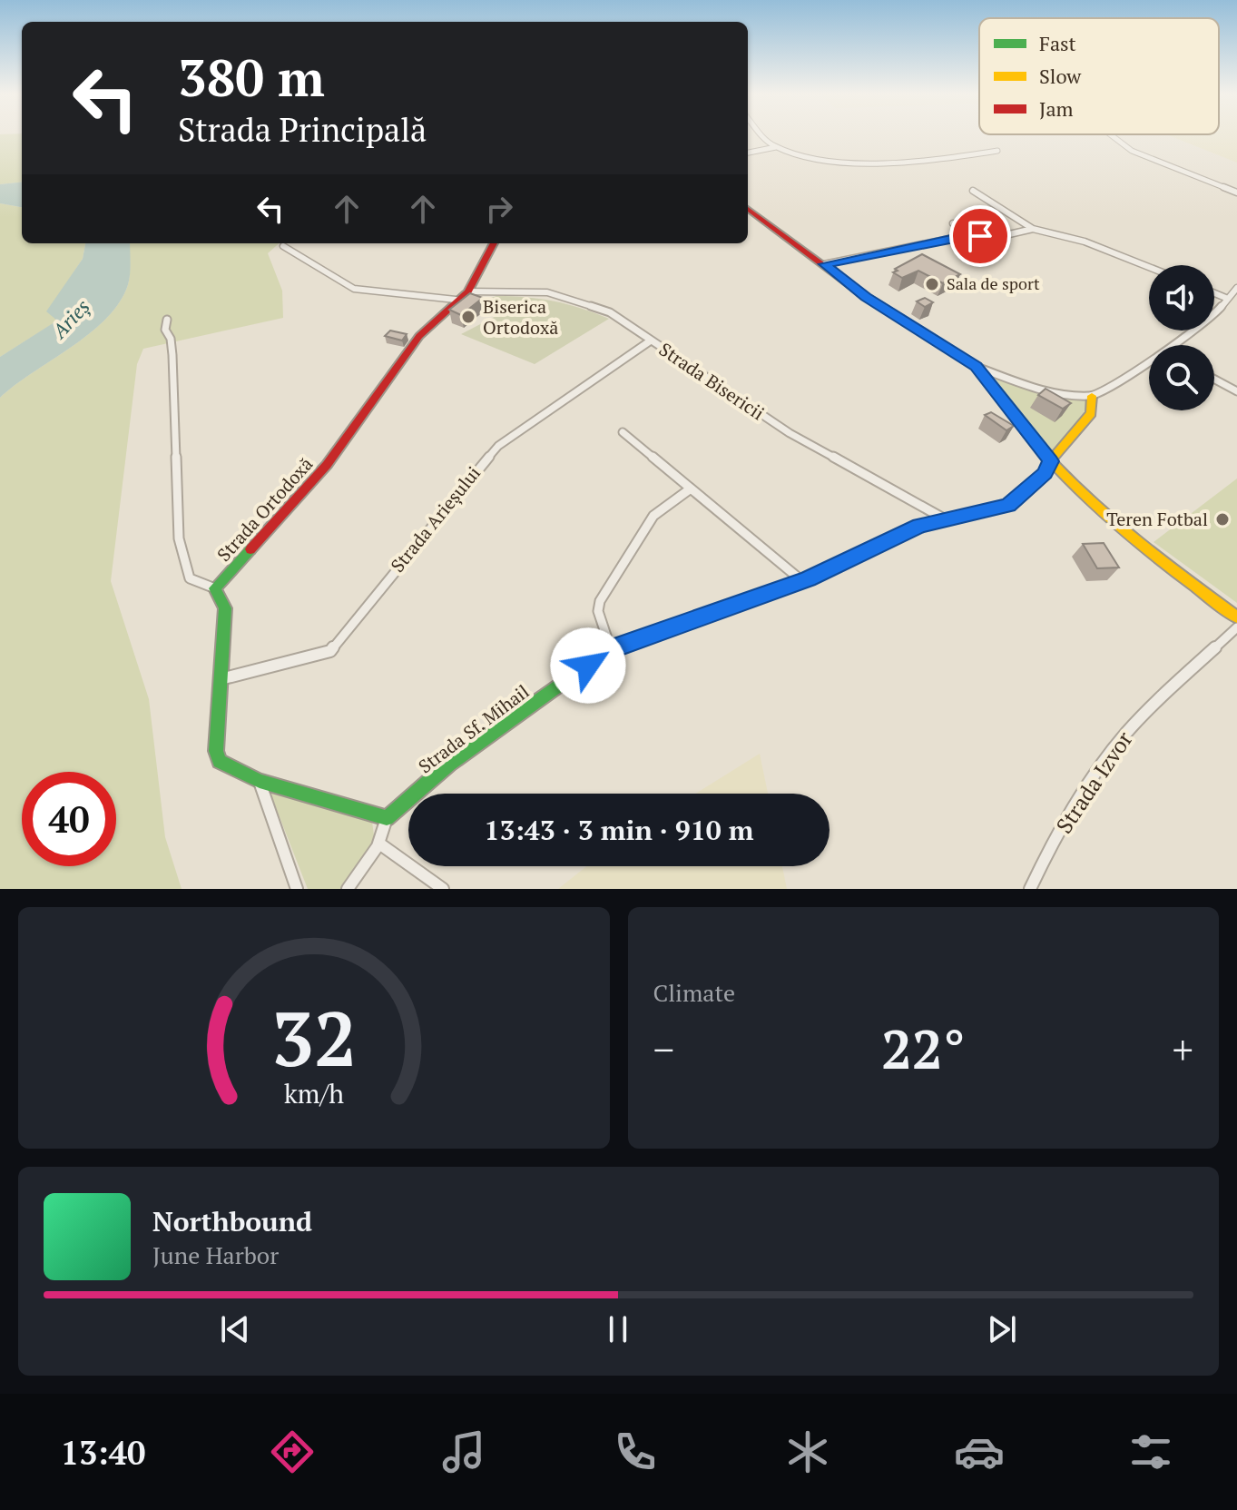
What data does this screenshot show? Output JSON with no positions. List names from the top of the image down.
{
  "streets": {
    "street": [
      "Strada Bisericii",
      "Strada Ortodoxă",
      "Strada Arieșului",
      "Strada Sf. Mihail",
      "Strada Izvor"
    ]
  },
  "crossings": [
    ["Strada Bisericii", "Strada Ortodoxă"],
    ["Strada Bisericii", "Strada Arieșului"],
    ["Strada Bisericii", "Strada Sf. Mihail"],
    ["Strada Ortodoxă", "Strada Arieșului"],
    ["Strada Ortodoxă", "Strada Sf. Mihail"]
  ],
  "water": ["Arieș"],
  "places": ["Sala de sport", "Biserica Ortodoxă", "Teren Fotbal"],
  "legend": ["Fast", "Slow", "Jam"],
  "page": {
    "turn": ["380 m", "Strada Principală"],
    "limit": "40",
    "trip": "13:43 · 3 min · 910 m",
    "tile": "Climate",
    "heat": ["−", "22°", "+"],
    "song": ["Northbound", "June Harbor"],
    "tabs": "13:40",
    "gauge": ["32", "km/h"]
  }
}
